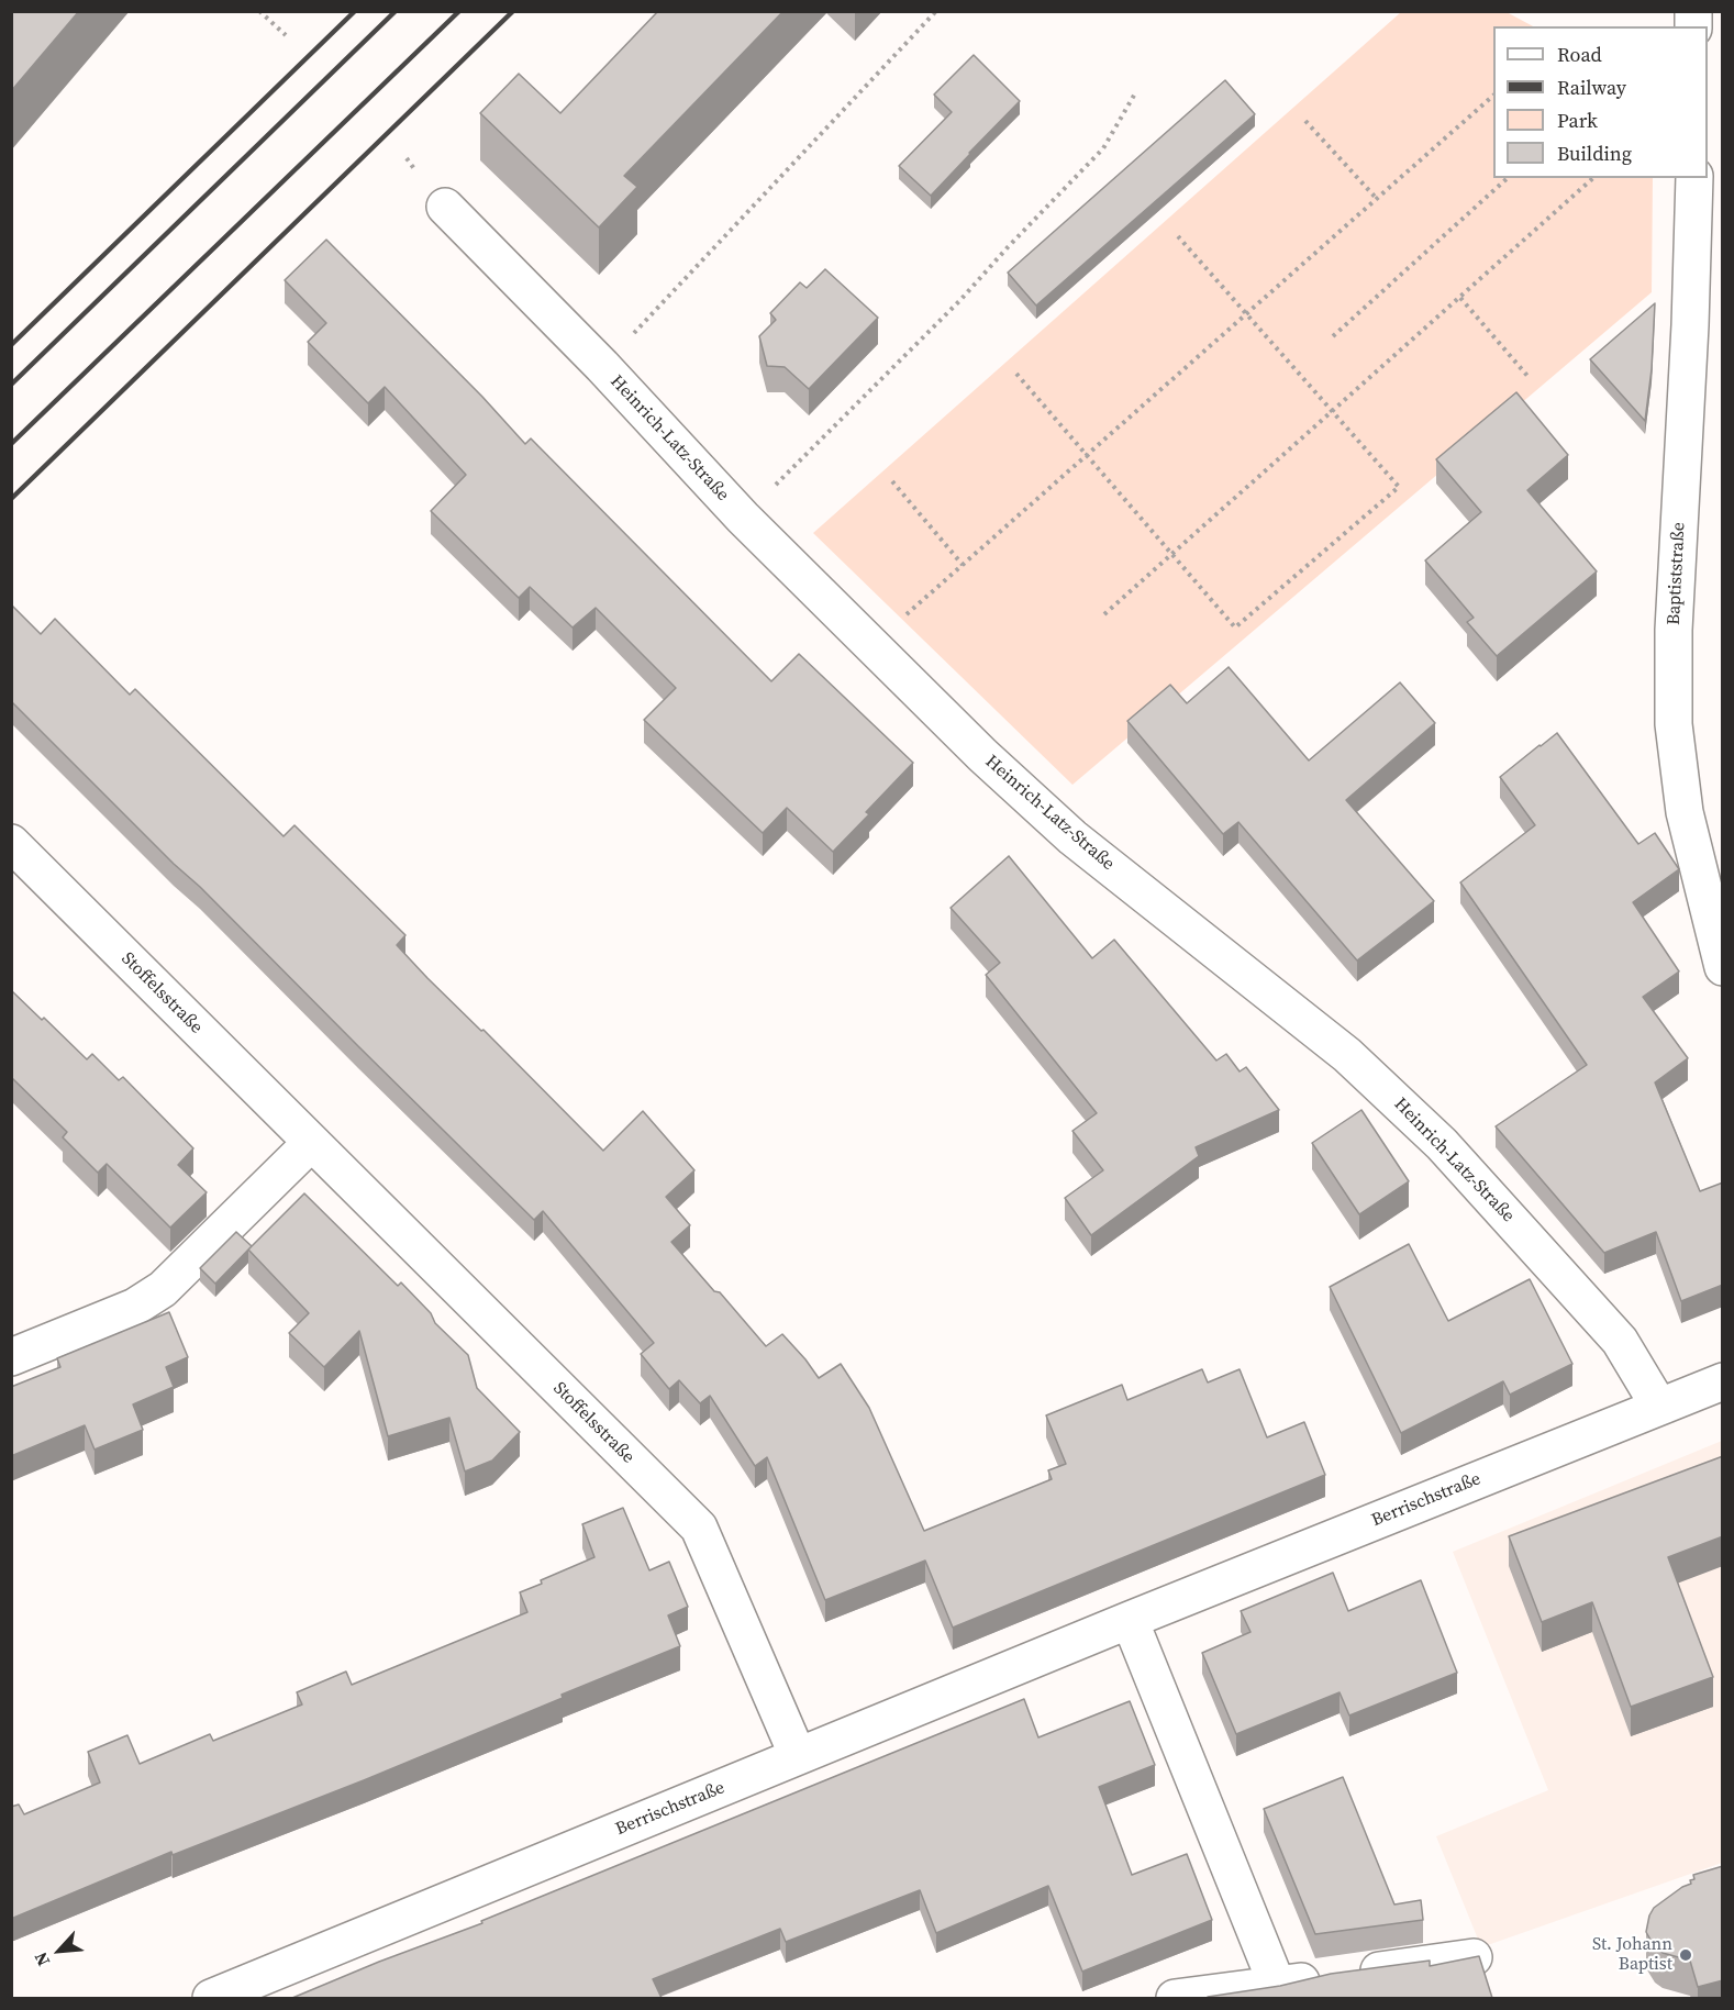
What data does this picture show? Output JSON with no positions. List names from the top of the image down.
{
  "streets": {
    "street": [
      "Heinrich-Latz-Straße",
      "Baptiststraße",
      "Stoffelsstraße",
      "Berrischstraße"
    ]
  },
  "crossings": [
    ["Heinrich-Latz-Straße", "Berrischstraße"],
    ["Stoffelsstraße", "Berrischstraße"]
  ],
  "places": ["St. Johann Baptist"],
  "legend": [
    "Road",
    "Railway",
    "Park",
    "Building"
  ],
  "north": "bottom left"
}
